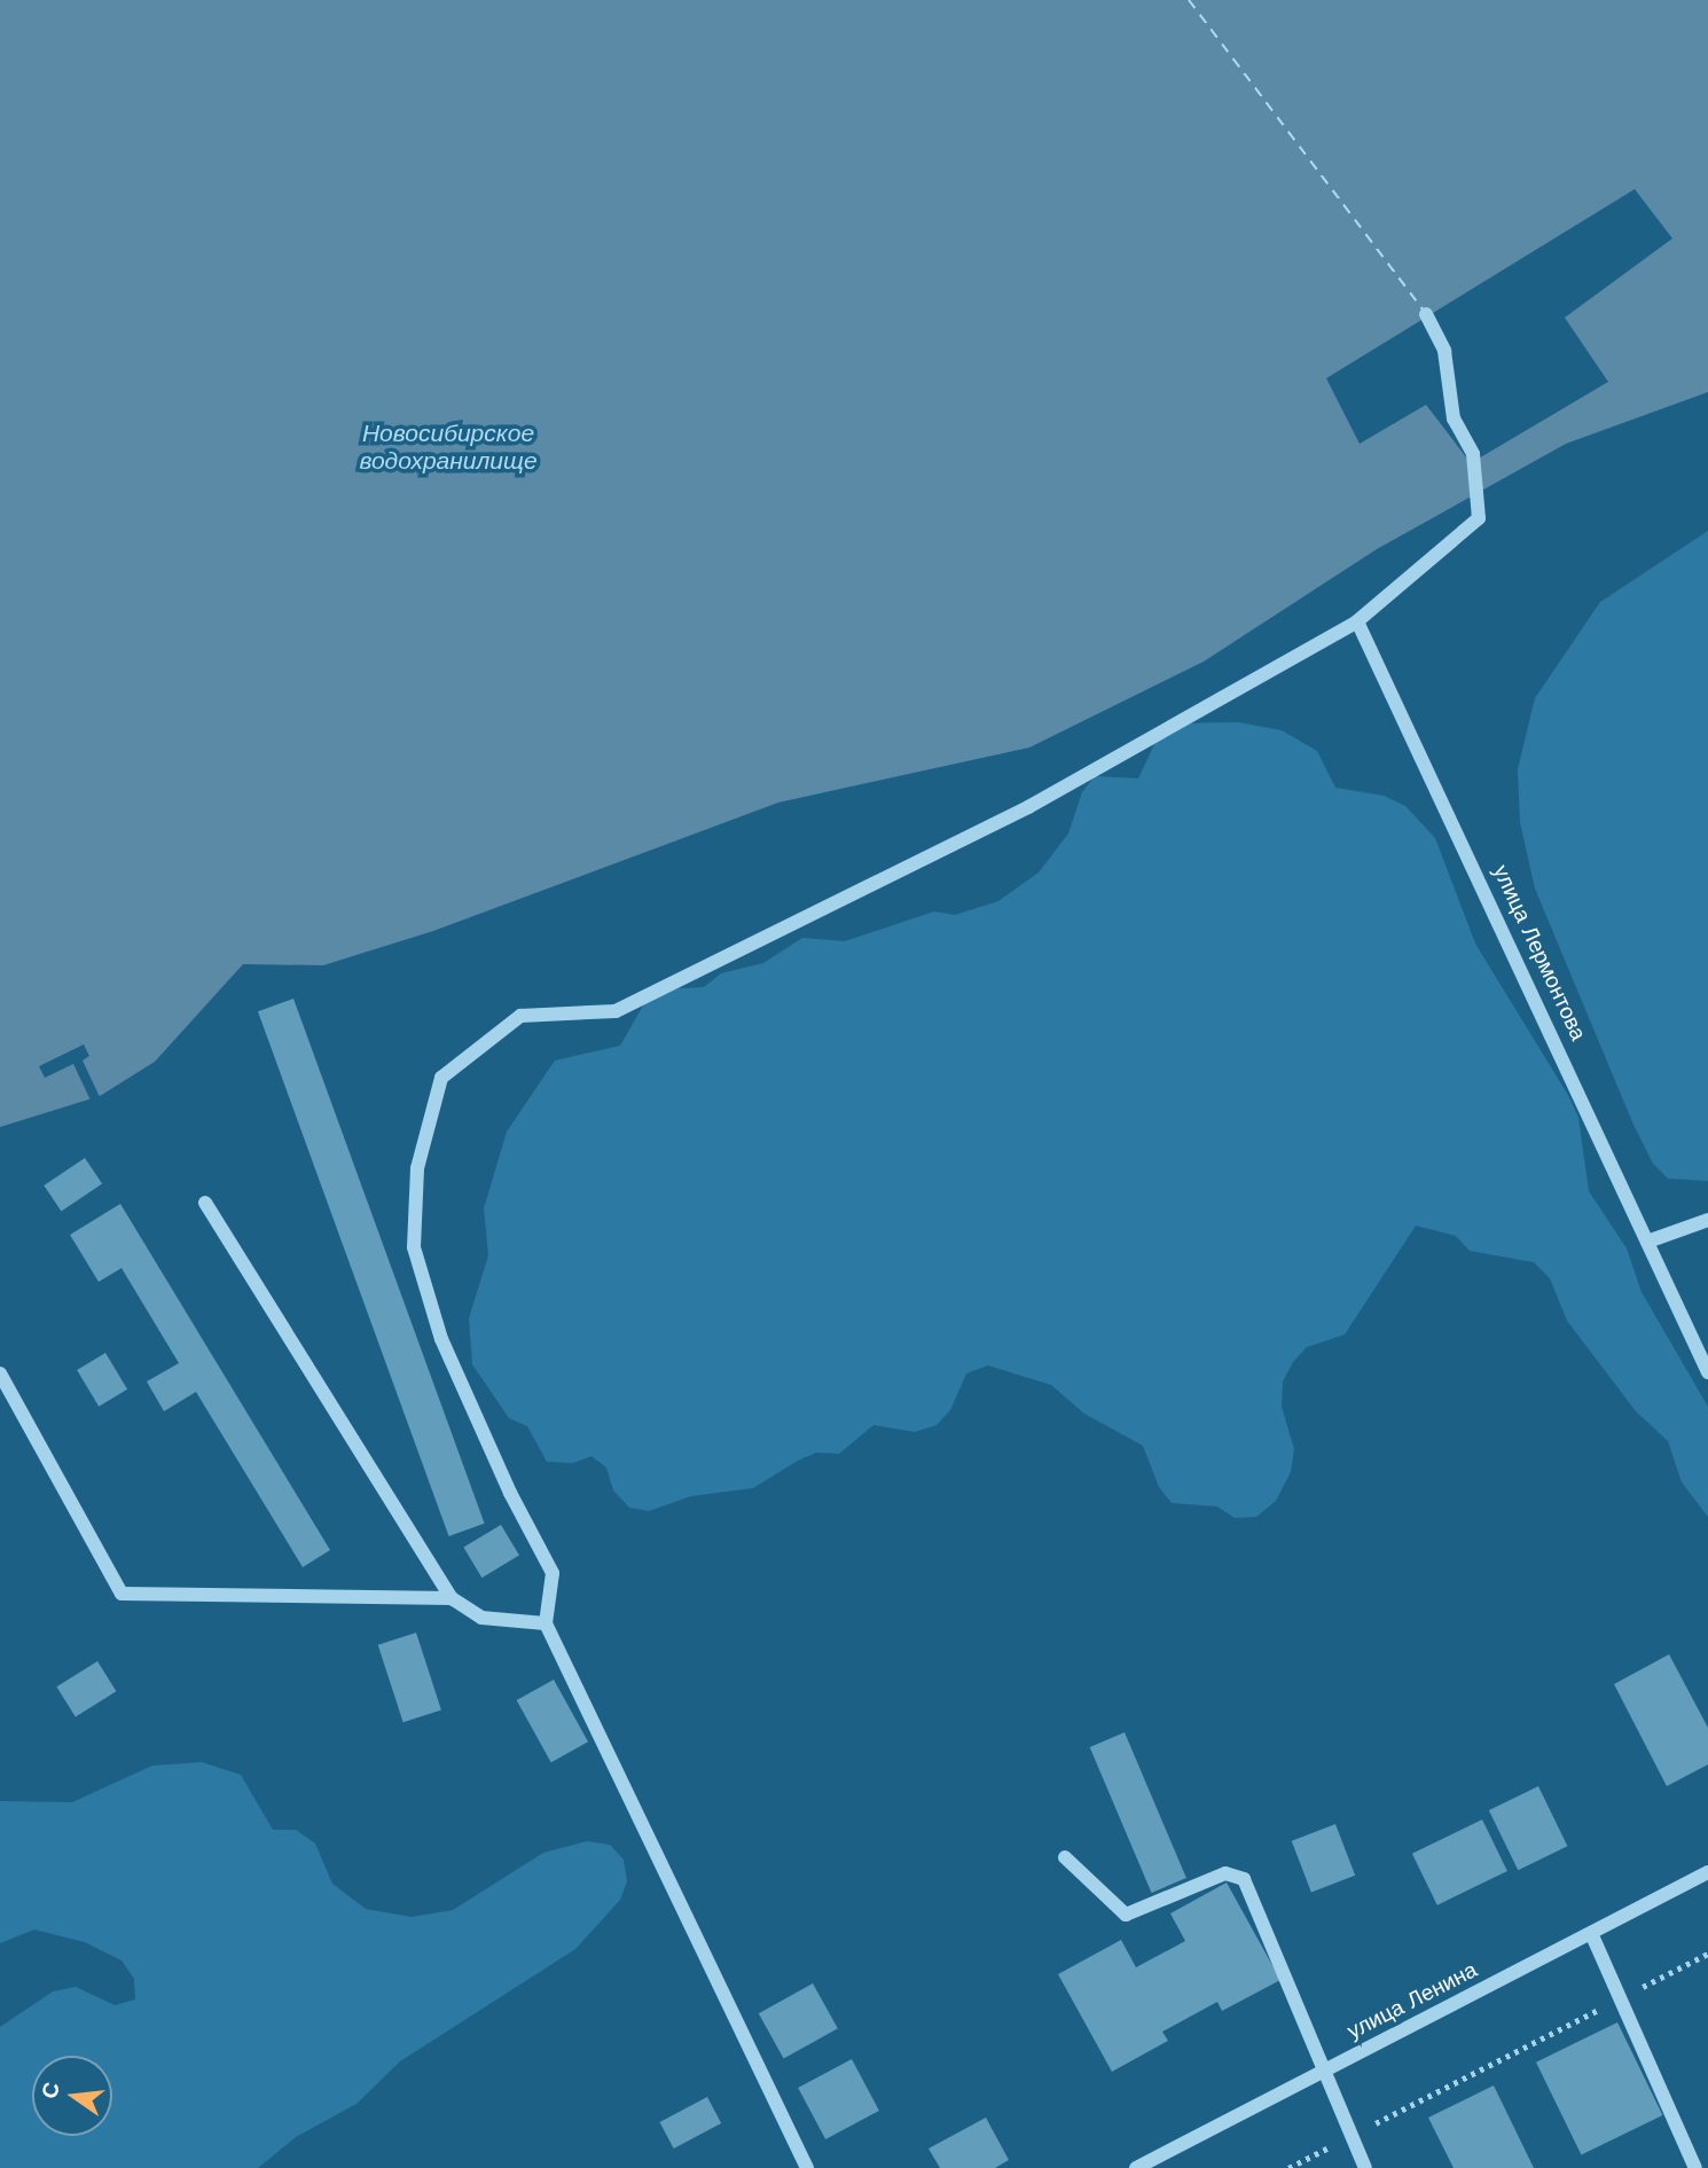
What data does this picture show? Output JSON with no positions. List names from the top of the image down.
{
  "streets": {
    "street": ["улица Лермонтова", "улица Ленина"]
  },
  "water": ["Новосибирское водохранилище"],
  "north": "left"
}
